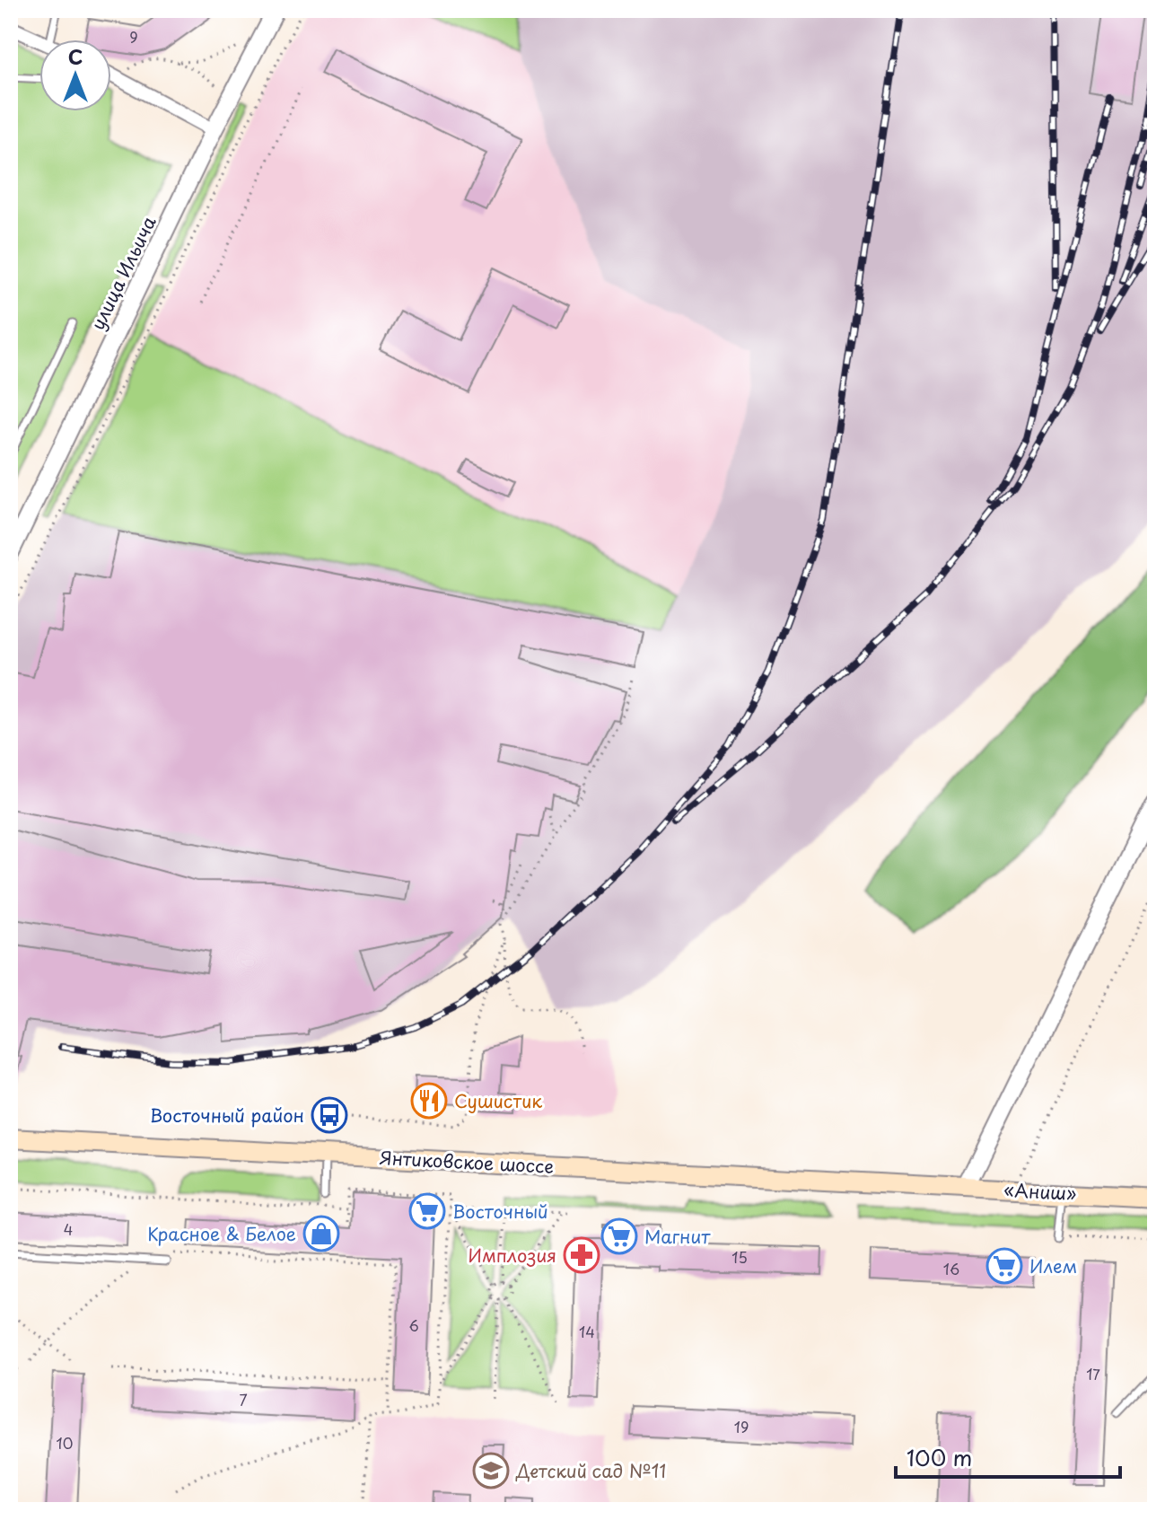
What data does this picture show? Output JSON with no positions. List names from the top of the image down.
{
  "streets": {
    "main road": ["Янтиковское шоссе", "«Аниш»"],
    "street": ["улица Ильича"]
  },
  "crossings": [
    ["Янтиковское шоссе", "«Аниш»"]
  ],
  "places": {
    "restaurant": ["Сушистик"],
    "bus stop": ["Восточный район"],
    "supermarket": ["Восточный", "Магнит", "Илем"],
    "shop": ["Красное & Белое"],
    "pharmacy": ["Имплозия"],
    "school or university": ["Детский сад №11"]
  },
  "house_numbers": [
    "9",
    "4",
    "15",
    "16",
    "6",
    "14",
    "17",
    "7",
    "19",
    "10"
  ],
  "scale_bar": "100 m",
  "north": "top"
}
